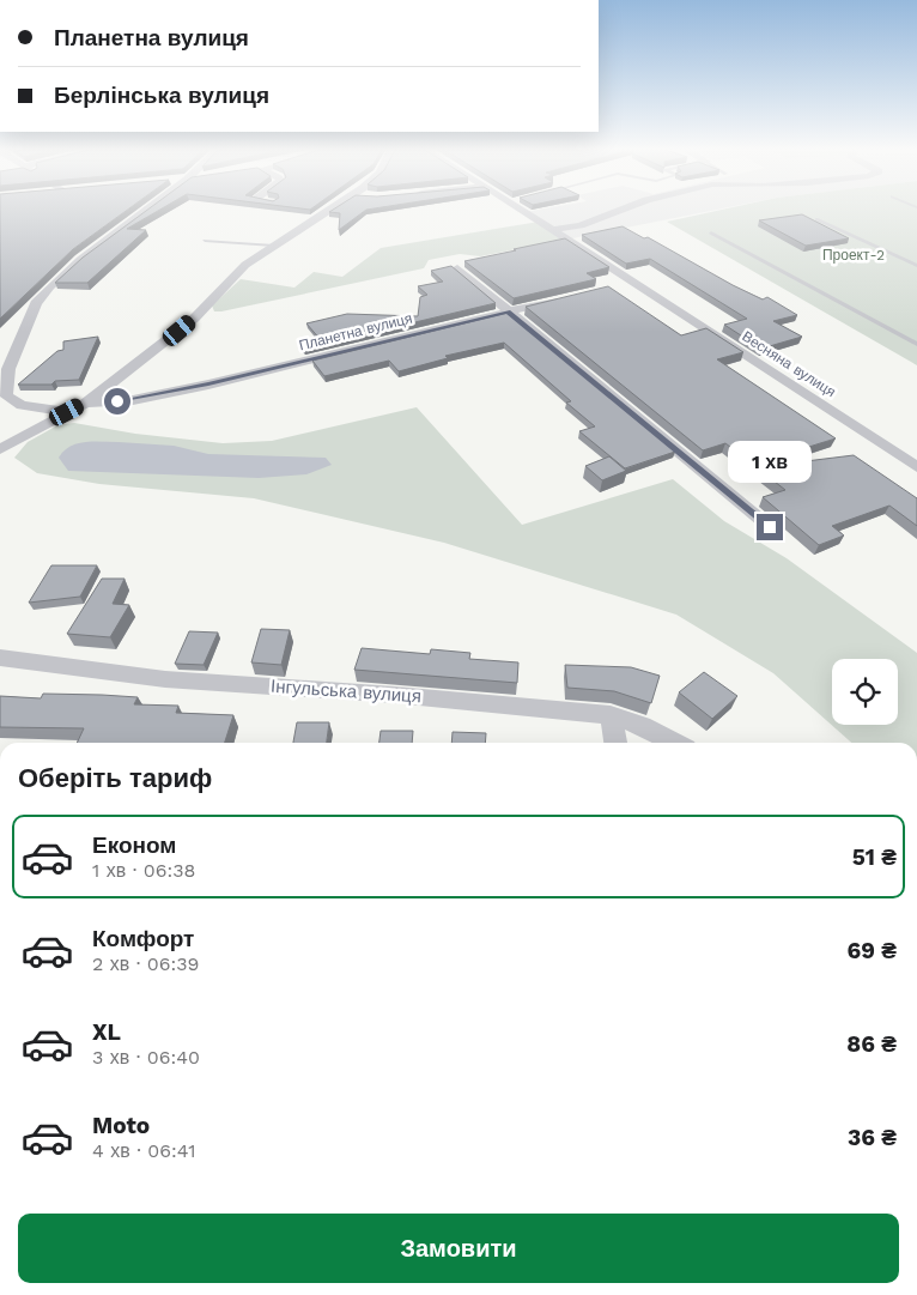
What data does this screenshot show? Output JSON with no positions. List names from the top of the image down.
{
  "streets": {
    "street": ["Планетна вулиця", "Весняна вулиця", "Інгульська вулиця"]
  },
  "parks": ["Проект-2"],
  "page": {
    "banner": ["Планетна вулиця", "Берлінська вулиця"],
    "bubble": "1 хв",
    "heading": "Оберіть тариф",
    "list": [
      {
        "name": "Економ",
        "note": "1 хв · 06:38",
        "value": "51 ₴"
      },
      {
        "name": "Комфорт",
        "note": "2 хв · 06:39",
        "value": "69 ₴"
      },
      {
        "name": "XL",
        "note": "3 хв · 06:40",
        "value": "86 ₴"
      },
      {
        "name": "Moto",
        "note": "4 хв · 06:41",
        "value": "36 ₴"
      }
    ],
    "buttons": "Замовити"
  }
}
